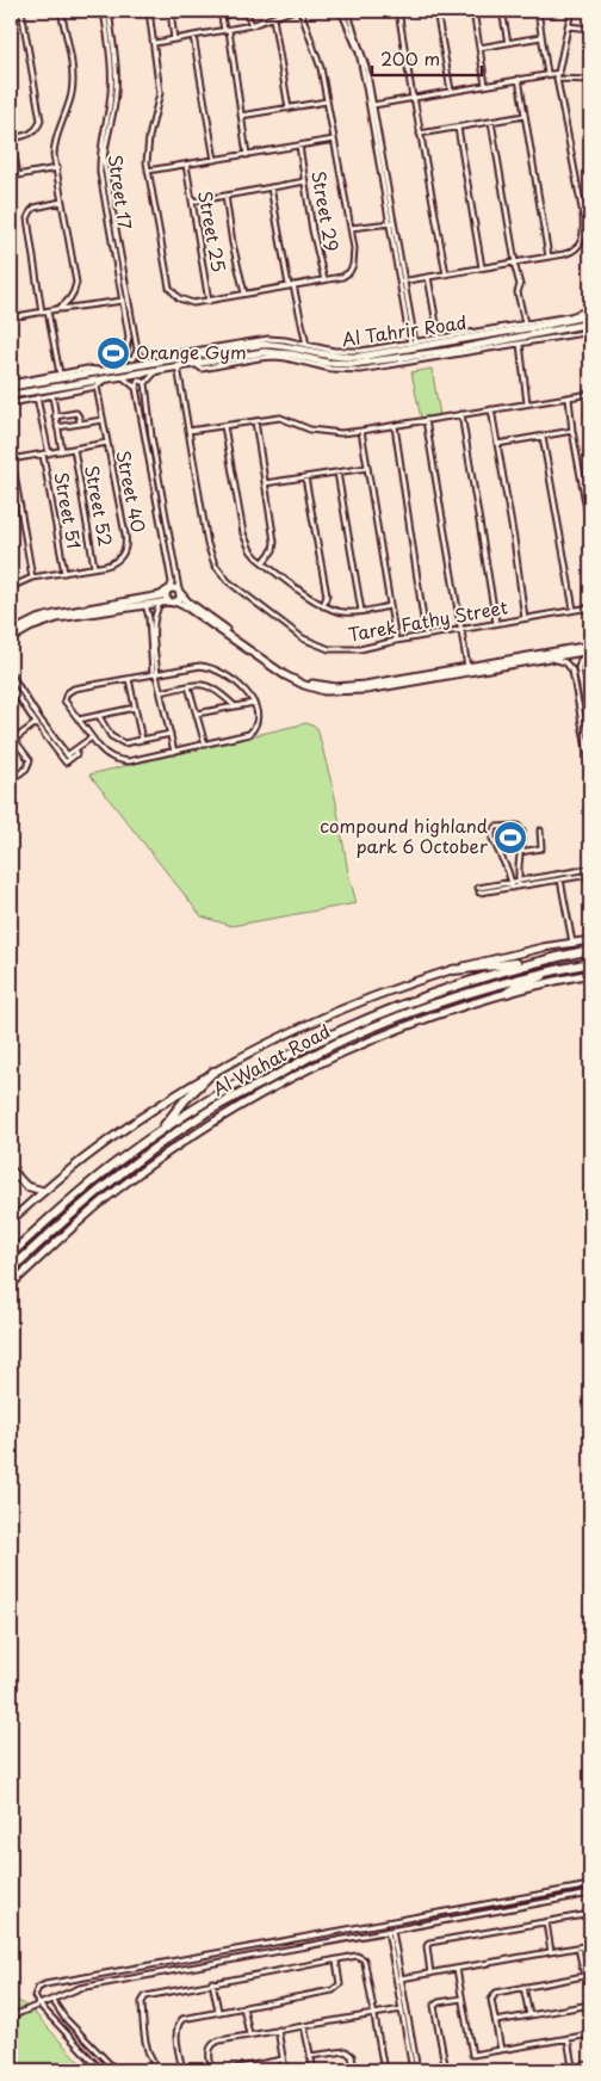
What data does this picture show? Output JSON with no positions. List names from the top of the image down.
{
  "streets": {
    "highway": ["Al Wahat Road"],
    "street": [
      "Street 17",
      "Street 29",
      "Street 25",
      "Al Tahrir Road",
      "Street 40",
      "Street 52",
      "Street 51",
      "Tarek Fathy Street"
    ]
  },
  "crossings": [
    ["Al Tahrir Road", "Tarek Fathy Street"],
    ["Street 40", "Street 52"],
    ["Street 40", "Street 51"]
  ],
  "places": {
    "sports": ["Orange Gym", "compound highland park 6 October"]
  },
  "scale_bar": "200 m"
}
